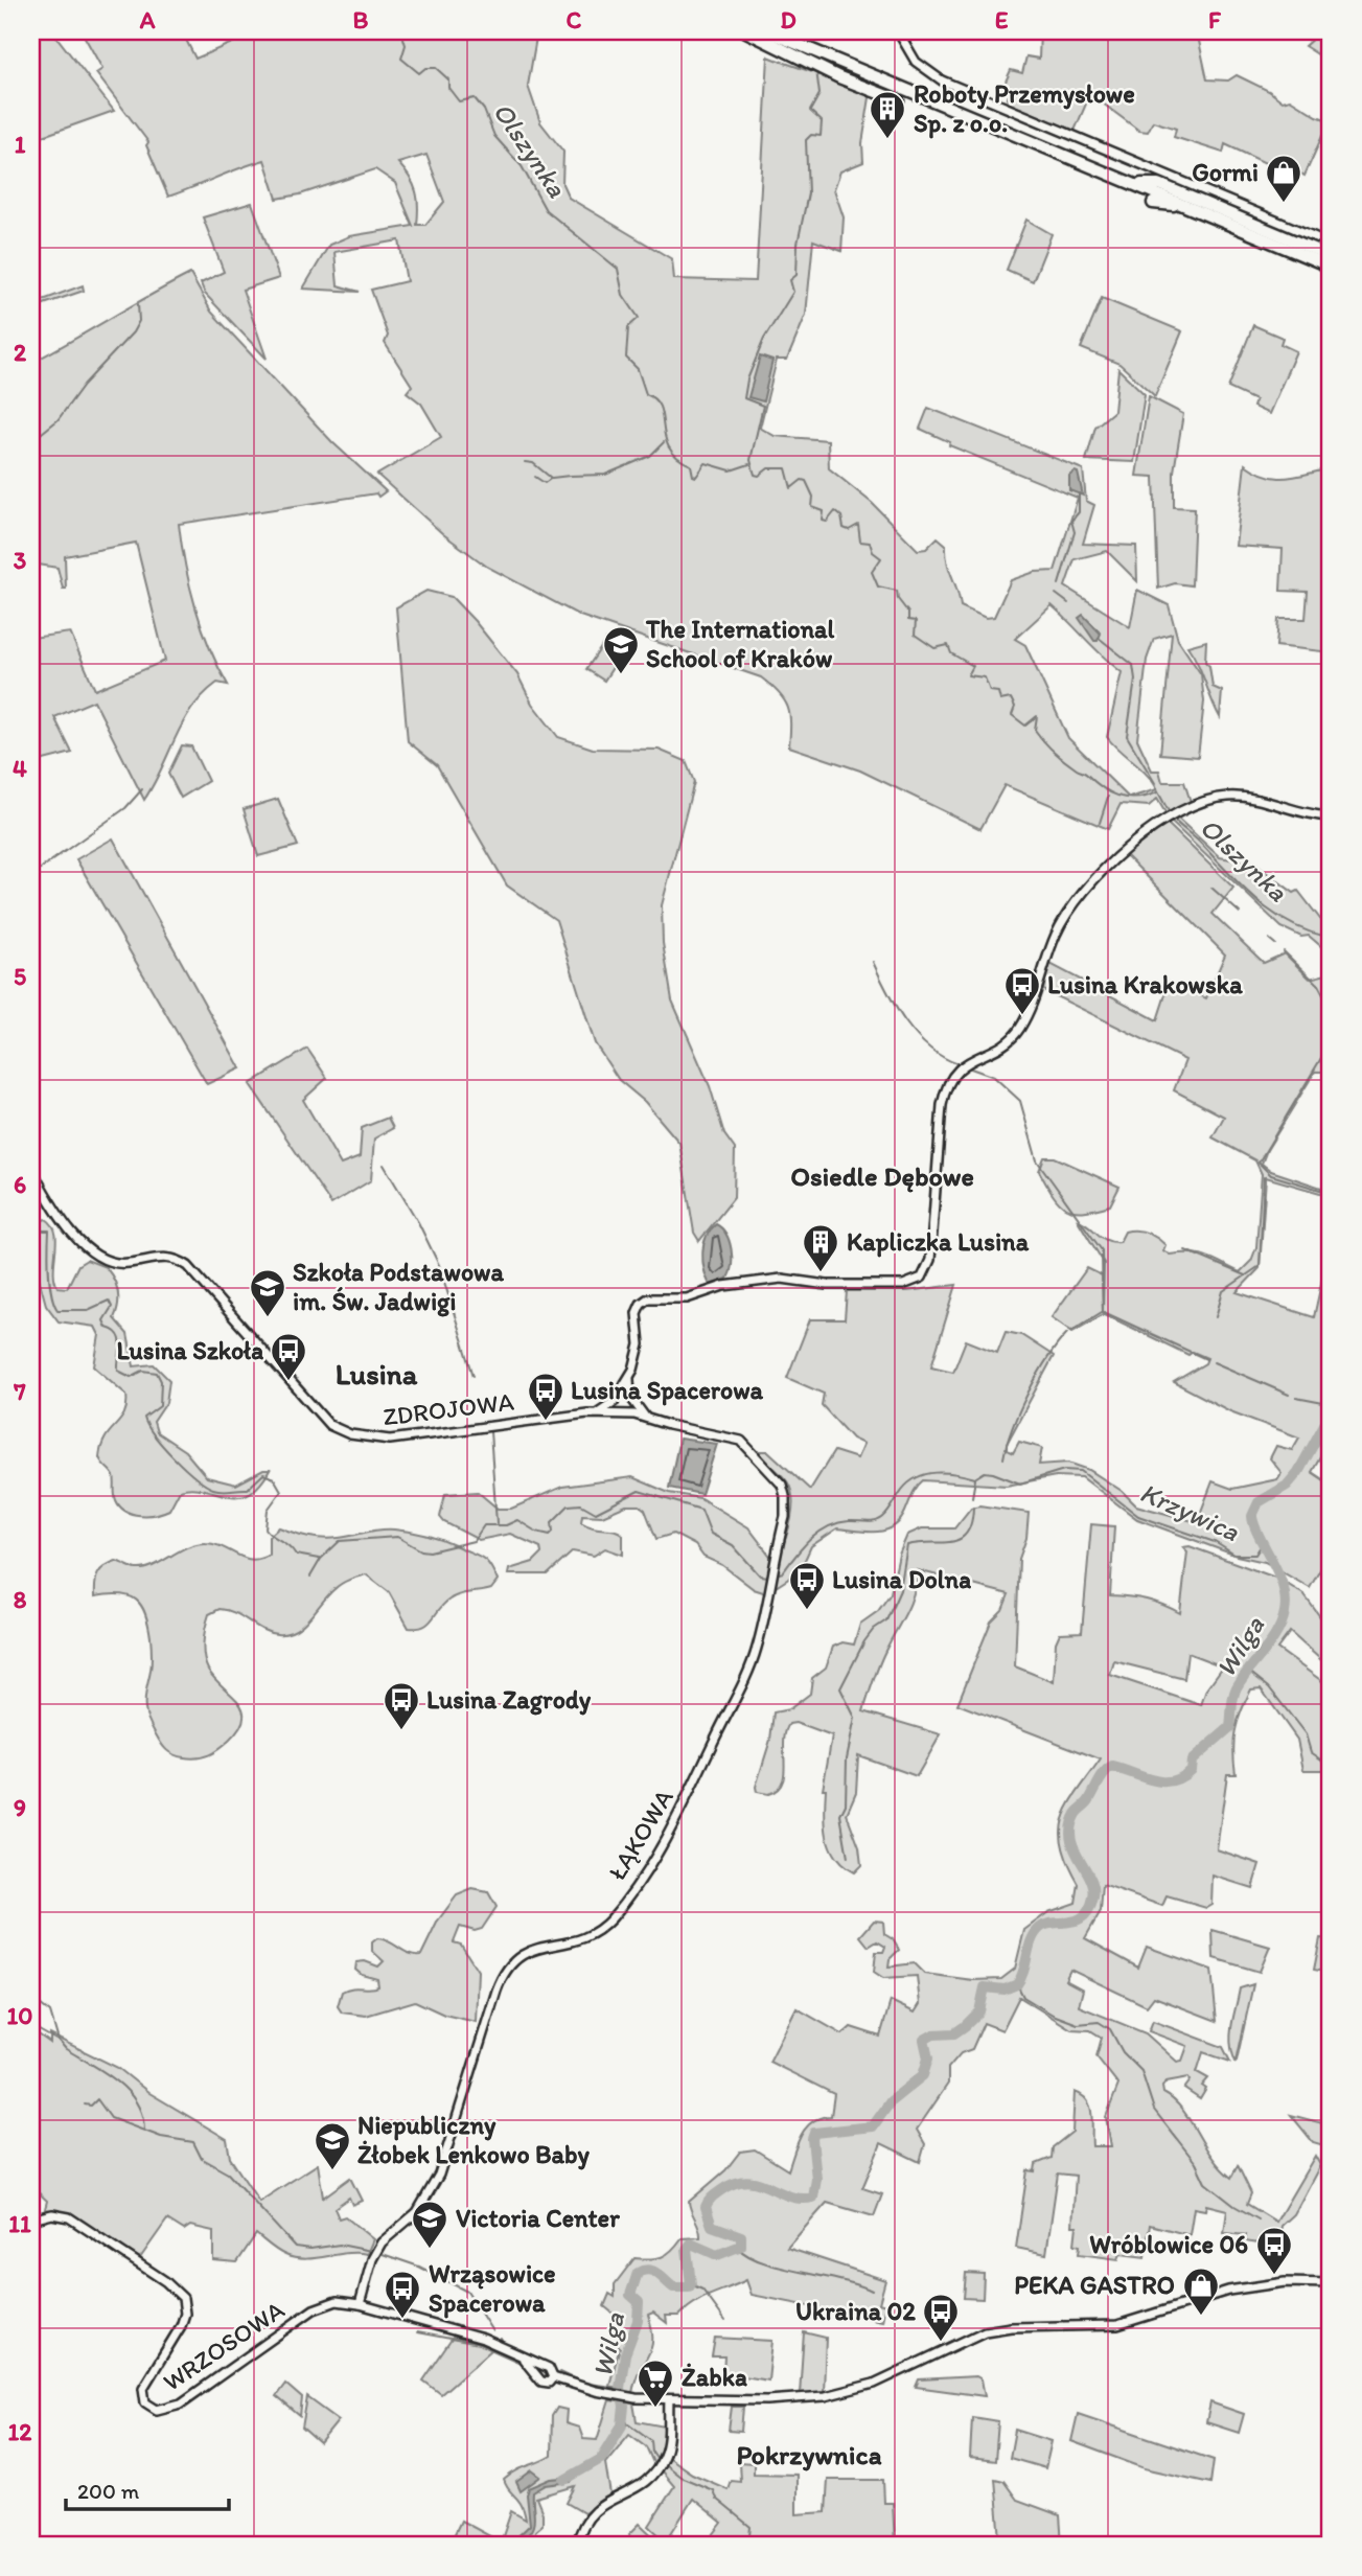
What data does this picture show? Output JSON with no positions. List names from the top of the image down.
{
  "streets": {
    "street": ["ZDROJOWA", "ŁĄKOWA", "WRZOSOWA"]
  },
  "crossings": [
    ["ŁĄKOWA", "WRZOSOWA"]
  ],
  "districts": ["Osiedle Dębowe", "Lusina", "Pokrzywnica"],
  "water": ["Olszynka", "Krzywica", "Wilga"],
  "places": {
    "building": ["Roboty Przemysłowe Sp. z o.o.", "Kapliczka Lusina"],
    "shop": ["Gormi", "PEKA GASTRO"],
    "school or university": [
      "The International School of Kraków",
      "Szkoła Podstawowa im. Św. Jadwigi",
      "Niepubliczny Żłobek Lenkowo Baby",
      "Victoria Center"
    ],
    "bus stop": [
      "Lusina Krakowska",
      "Lusina Szkoła",
      "Lusina Spacerowa",
      "Lusina Dolna",
      "Lusina Zagrody",
      "Wróblowice 06",
      "Wrząsowice Spacerowa",
      "Ukraina 02"
    ],
    "supermarket": ["Żabka"]
  },
  "scale_bar": "200 m",
  "grid": {
    "columns": [
      "A",
      "B",
      "C",
      "D",
      "E",
      "F"
    ],
    "rows": [
      "1",
      "2",
      "3",
      "4",
      "5",
      "6",
      "7",
      "8",
      "9",
      "10",
      "11",
      "12"
    ]
  }
}
